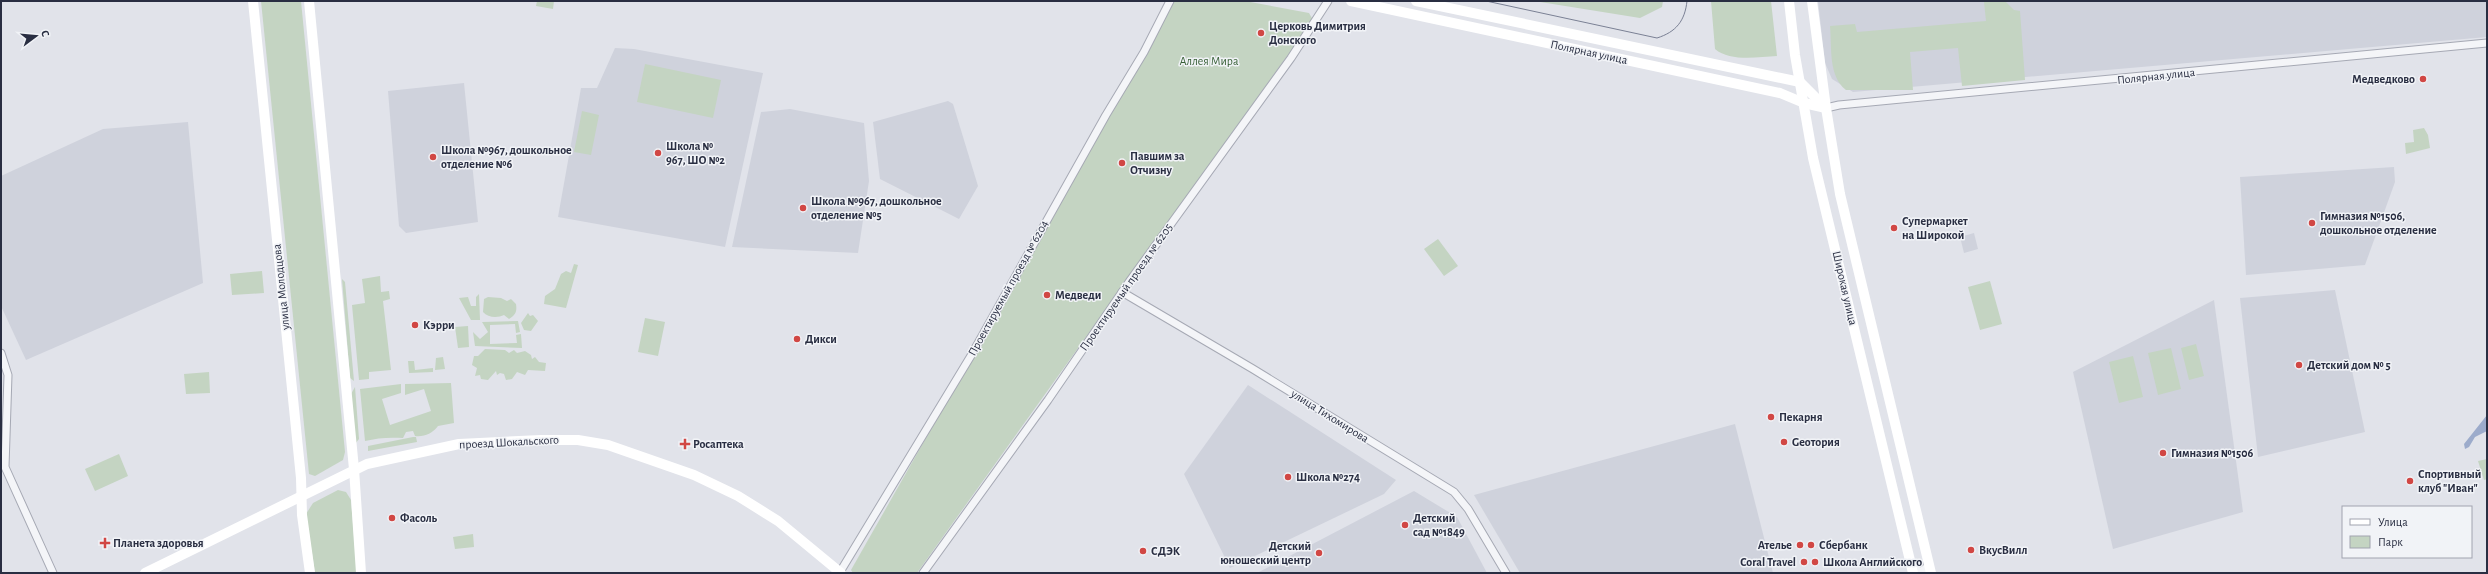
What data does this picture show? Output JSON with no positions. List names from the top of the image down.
{
  "streets": {
    "main road": [
      "Полярная улица",
      "улица Молодцова",
      "Широкая улица",
      "проезд Шокальского"
    ],
    "street": ["Проектируемый проезд № 6205", "Проектируемый проезд № 6204", "улица Тихомирова"]
  },
  "crossings": [
    ["Полярная улица", "Широкая улица"],
    ["улица Молодцова", "проезд Шокальского"],
    ["Проектируемый проезд № 6205", "улица Тихомирова"],
    ["Проектируемый проезд № 6204", "проезд Шокальского"]
  ],
  "parks": ["Аллея Мира"],
  "places": {
    "other": [
      "Церковь Димитрия Донского",
      "Медведково",
      "Школа № 967, ШО №2",
      "Школа №967, дошкольное отделение №6",
      "Павшим за Отчизну",
      "Школа №967, дошкольное отделение №5",
      "Гимназия №1506, дошкольное отделение",
      "Супермаркет на Широкой",
      "Медведи",
      "Кэрри",
      "Дикси",
      "Детский дом № 5",
      "Пекарня",
      "Gеотория",
      "Гимназия №1506",
      "Школа №274",
      "Спортивный клуб \"Иван\"",
      "Фасоль",
      "Детский сад №1849",
      "Ателье",
      "Сбербанк",
      "ВкусВилл",
      "СДЭК",
      "Детский юношеский центр",
      "Coral Travel",
      "Школа Английского"
    ],
    "health": ["Росаптека", "Планета здоровья"]
  },
  "legend": ["Улица", "Парк"],
  "north": "right"
}
